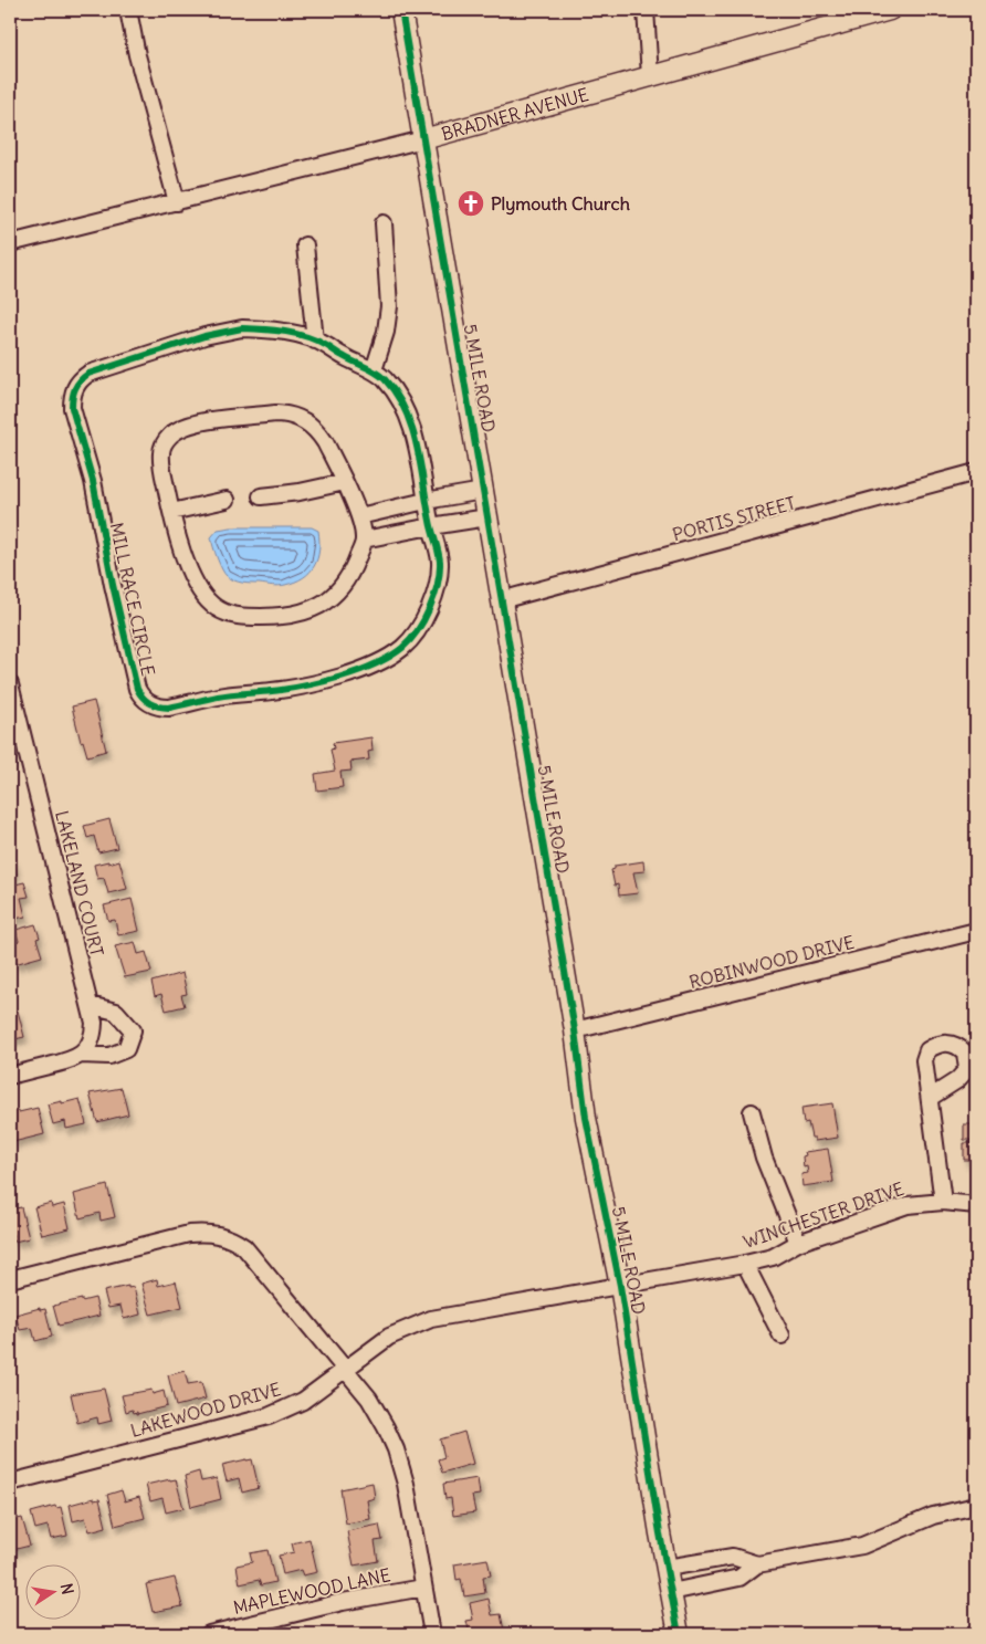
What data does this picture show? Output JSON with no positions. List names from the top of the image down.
{
  "streets": {
    "street": [
      "BRADNER AVENUE",
      "5 MILE ROAD",
      "PORTIS STREET",
      "MILL RACE CIRCLE",
      "LAKELAND COURT",
      "ROBINWOOD DRIVE",
      "WINCHESTER DRIVE",
      "LAKEWOOD DRIVE",
      "MAPLEWOOD LANE"
    ]
  },
  "crossings": [
    ["BRADNER AVENUE", "5 MILE ROAD"],
    ["5 MILE ROAD", "PORTIS STREET"],
    ["5 MILE ROAD", "ROBINWOOD DRIVE"],
    ["5 MILE ROAD", "WINCHESTER DRIVE"],
    ["5 MILE ROAD", "LAKEWOOD DRIVE"],
    ["WINCHESTER DRIVE", "LAKEWOOD DRIVE"]
  ],
  "places": {
    "church": ["Plymouth Church"]
  },
  "north": "right"
}
